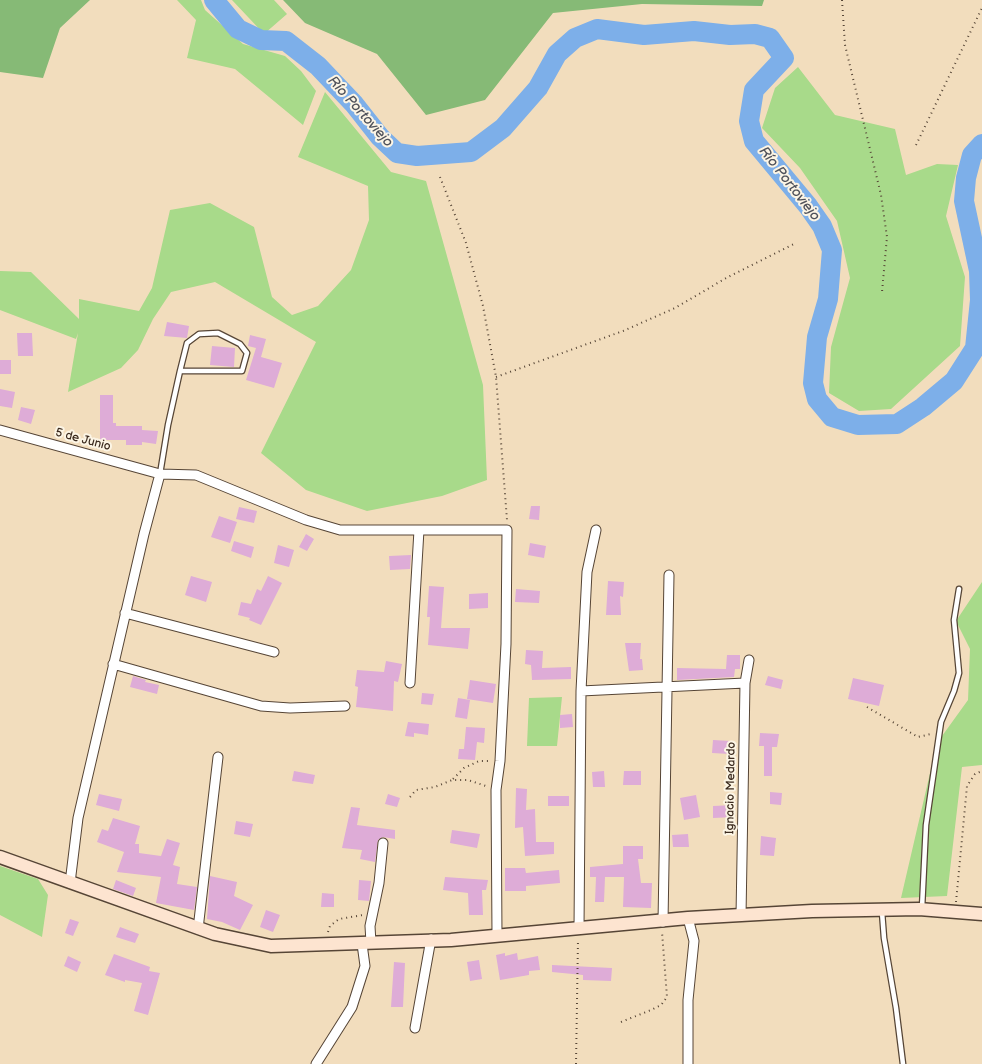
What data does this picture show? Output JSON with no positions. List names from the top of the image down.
{
  "streets": {
    "street": ["5 de Junio", "Ignacio Medardo"]
  },
  "water": ["Río Portoviejo"]
}
